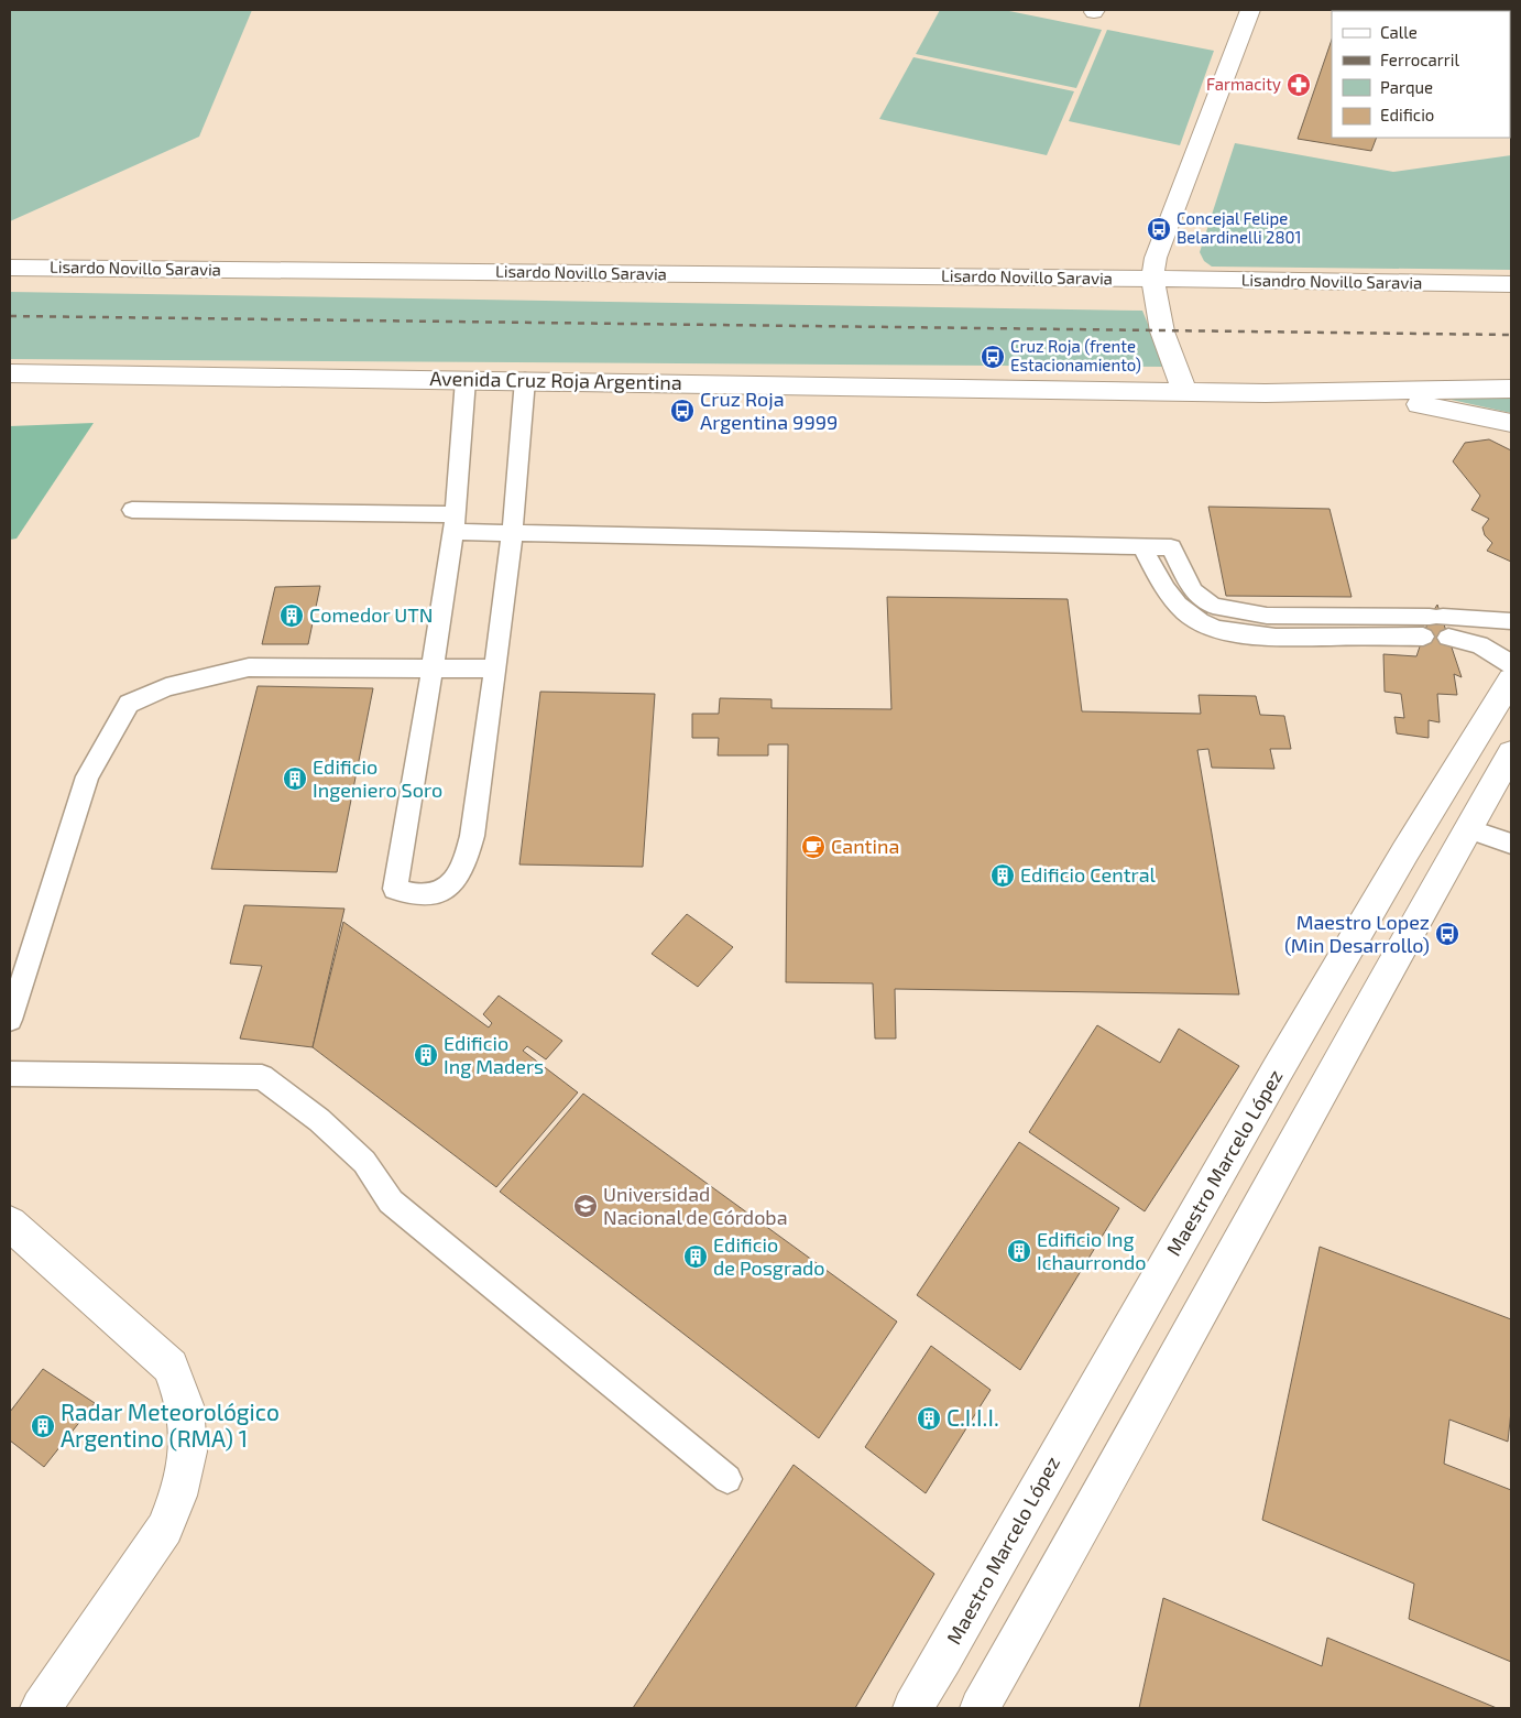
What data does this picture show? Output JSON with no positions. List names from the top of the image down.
{
  "streets": {
    "street": [
      "Lisardo Novillo Saravia",
      "Lisandro Novillo Saravia",
      "Avenida Cruz Roja Argentina",
      "Maestro Marcelo López"
    ]
  },
  "crossings": [
    ["Lisardo Novillo Saravia", "Lisandro Novillo Saravia"]
  ],
  "places": {
    "pharmacy": ["Farmacity"],
    "bus stop": [
      "Concejal Felipe Belardinelli 2801",
      "Cruz Roja (frente Estacionamiento)",
      "Cruz Roja Argentina 9999",
      "Maestro Lopez (Min Desarrollo)"
    ],
    "building": [
      "Comedor UTN",
      "Edificio Ingeniero Soro",
      "Edificio Central",
      "Edificio Ing Maders",
      "Edificio Ing Ichaurrondo",
      "Edificio de Posgrado",
      "C.I.I.I.",
      "Radar Meteorológico Argentino (RMA) 1"
    ],
    "cafe": ["Cantina"],
    "school or university": ["Universidad Nacional de Córdoba"]
  },
  "legend": [
    "Calle",
    "Ferrocarril",
    "Parque",
    "Edificio"
  ]
}
